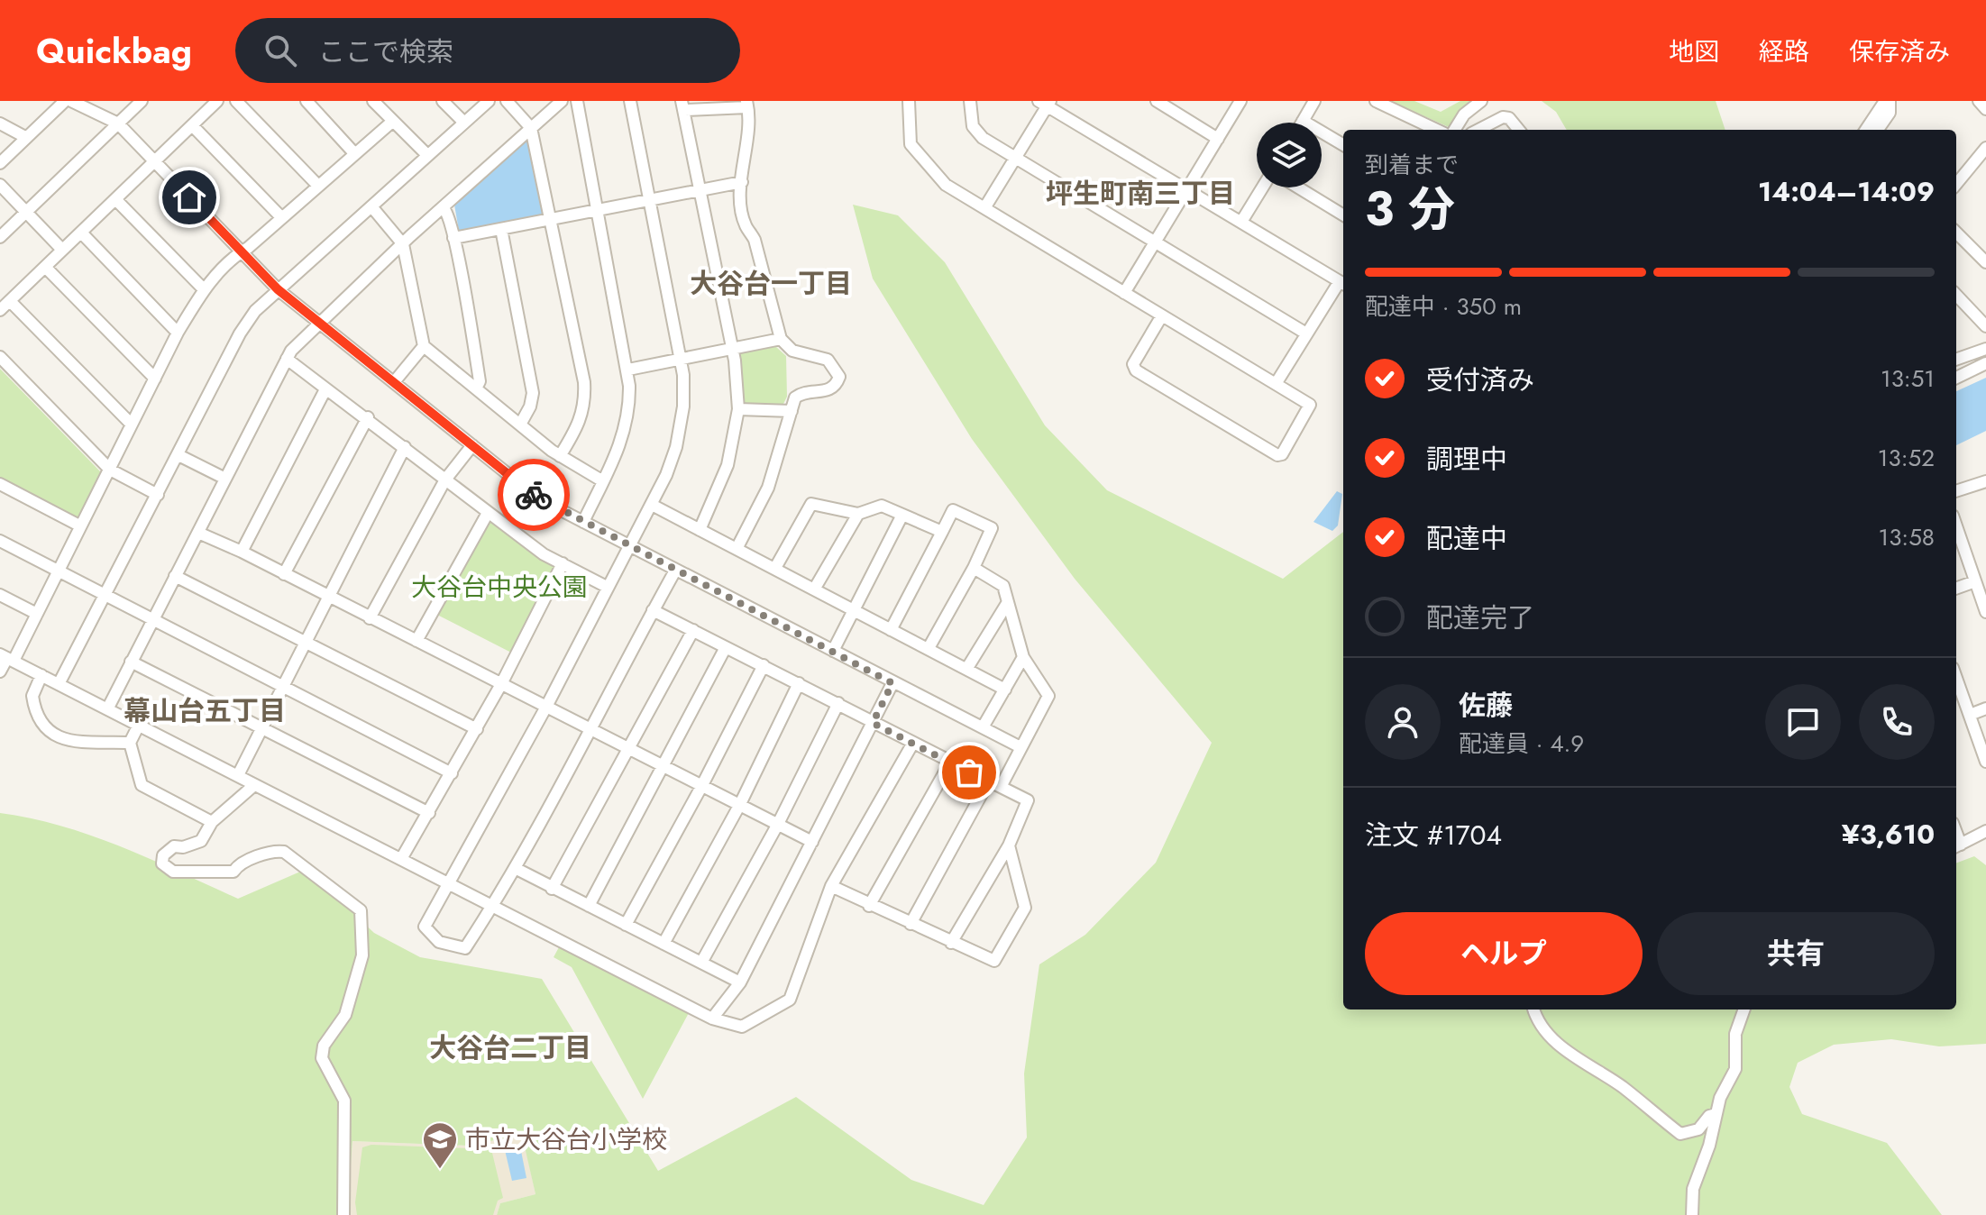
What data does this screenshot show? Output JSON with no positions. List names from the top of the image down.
{
  "districts": [
    "坪生町南三丁目",
    "大谷台一丁目",
    "幕山台五丁目",
    "大谷台二丁目"
  ],
  "parks": ["大谷台中央公園"],
  "places": {
    "school or university": ["市立大谷台小学校"]
  },
  "page": {
    "header": "Quickbag",
    "search": "ここで検索",
    "nav": ["地図", "経路", "保存済み"],
    "heading": ["3 分", "到着まで", "14:04–14:09"],
    "panel": [
      "佐藤",
      "配達員 · 4.9",
      "注文 #1704",
      "¥3,610"
    ],
    "bar": "配達中 · 350 m",
    "list": [
      ["受付済み", "13:51"],
      ["調理中", "13:52"],
      ["配達中", "13:58"],
      "配達完了"
    ],
    "buttons": ["ヘルプ", "共有"]
  }
}
